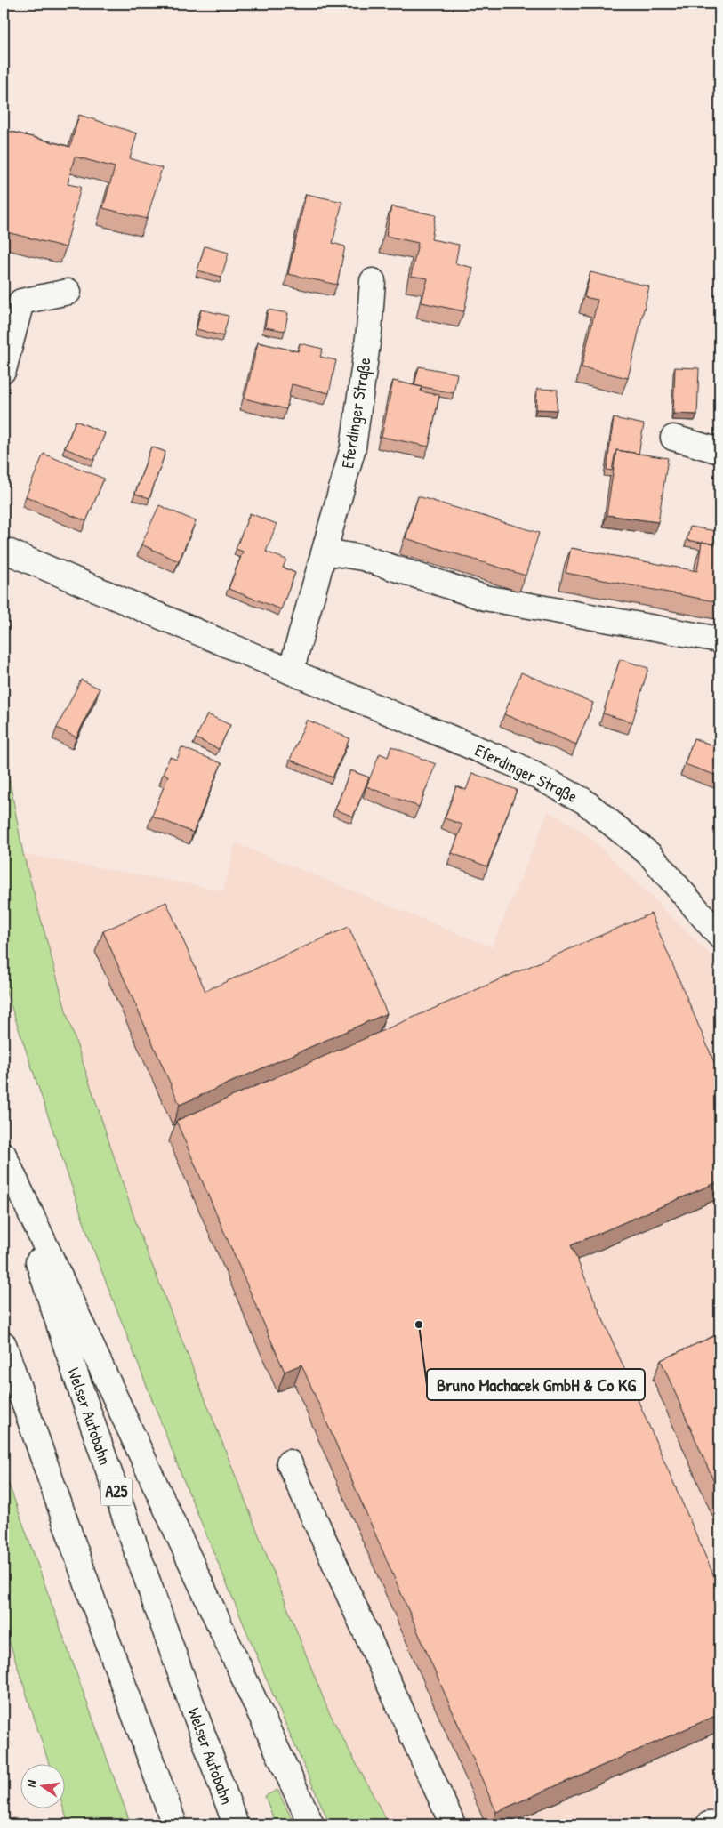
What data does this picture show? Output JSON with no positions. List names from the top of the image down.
{
  "streets": {
    "main road": ["Eferdinger Straße", "Welser Autobahn", "A25"]
  },
  "places": ["Bruno Machacek GmbH & Co KG"],
  "north": "left"
}
